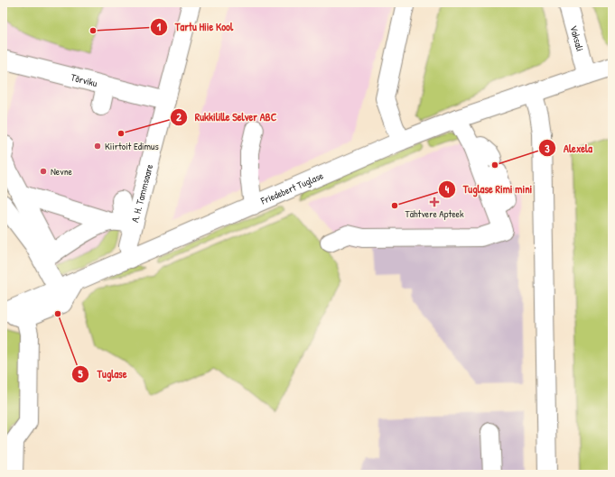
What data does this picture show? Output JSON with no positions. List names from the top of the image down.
{
  "streets": {
    "street": [
      "Vaksali",
      "Tõrviku",
      "Friedebert Tuglase",
      "A. H. Tammsaare"
    ]
  },
  "crossings": [
    ["Vaksali", "Friedebert Tuglase"],
    ["Tõrviku", "A. H. Tammsaare"],
    ["Friedebert Tuglase", "A. H. Tammsaare"]
  ],
  "places": {
    "other": [
      "Tartu Hiie Kool",
      "Rukkilille Selver ABC",
      "Kiirtoit Edimus",
      "Alexela",
      "Nevne",
      "Tuglase Rimi mini",
      "Tuglase"
    ],
    "health": ["Tähtvere Apteek"]
  }
}
